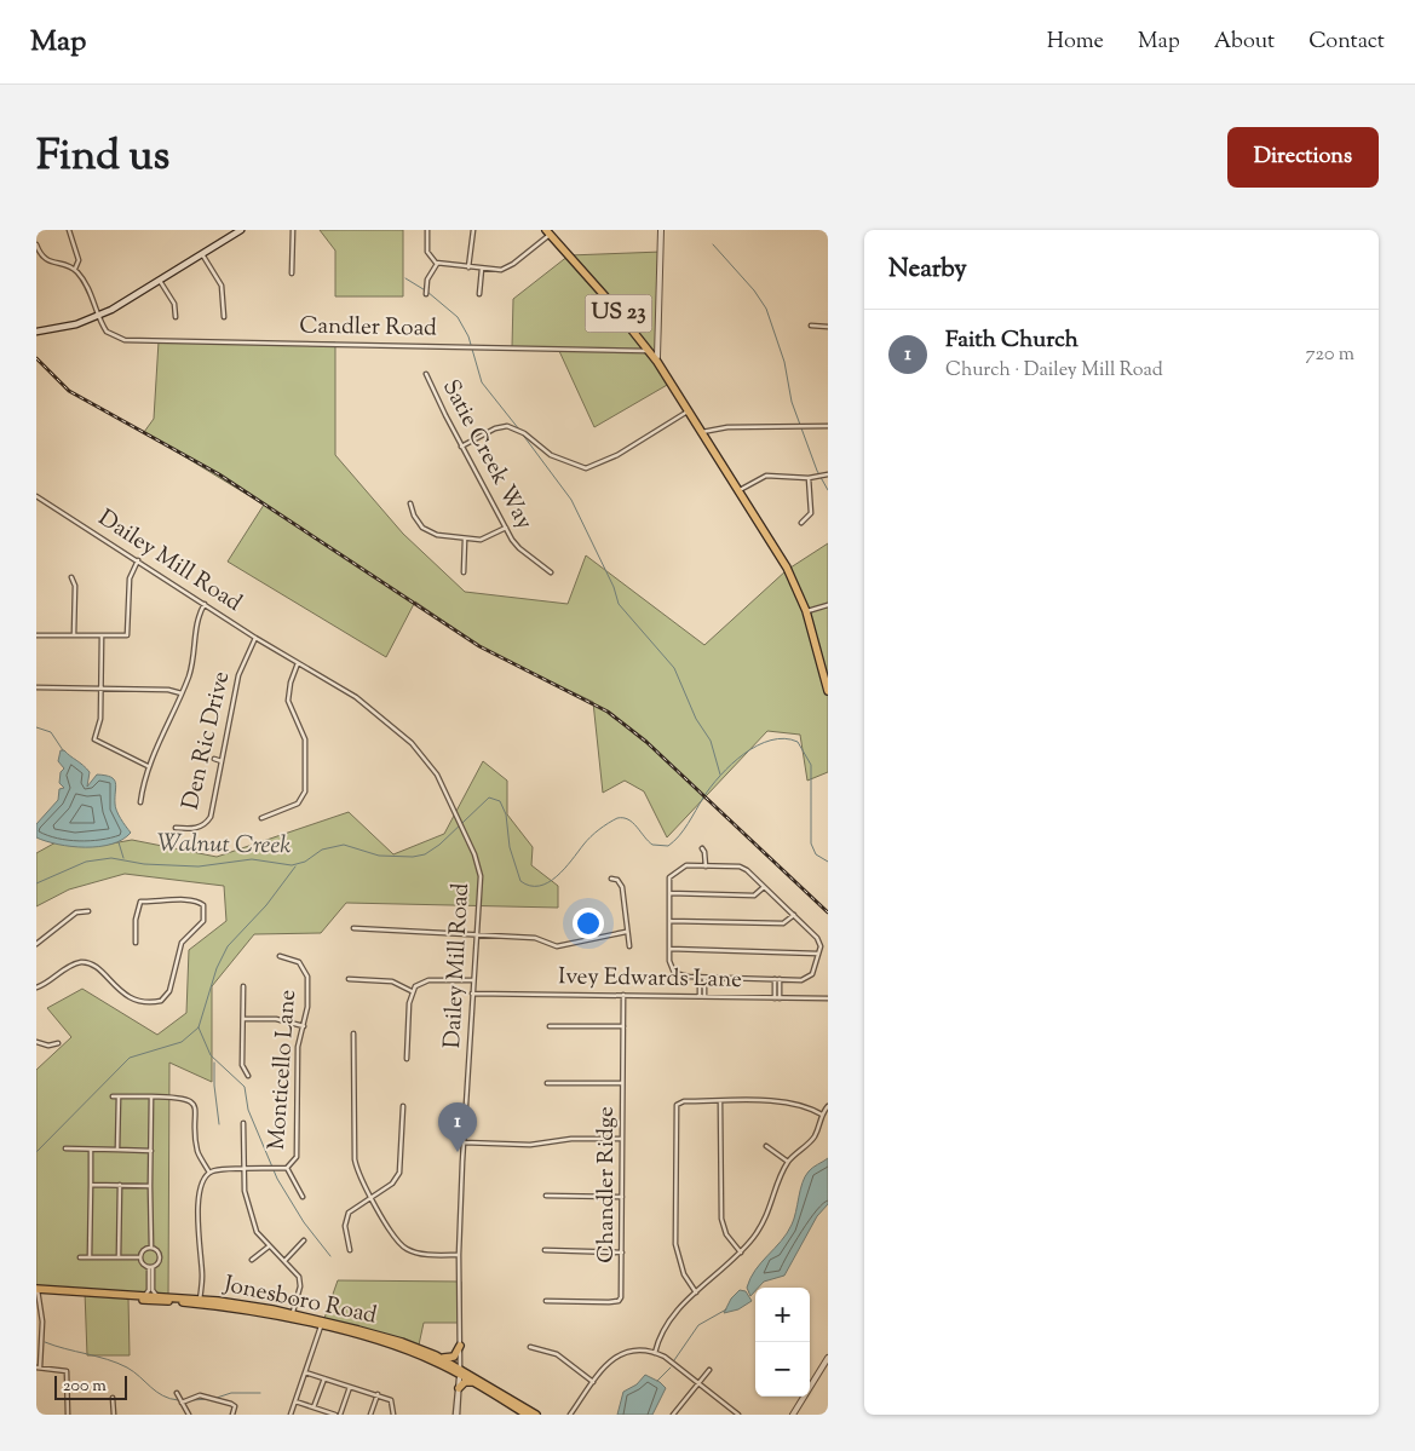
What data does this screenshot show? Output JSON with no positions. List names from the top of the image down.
{
  "streets": {
    "main road": ["US 23", "Jonesboro Road"],
    "street": [
      "Candler Road",
      "Satie Creek Way",
      "Dailey Mill Road",
      "Den Ric Drive",
      "Ivey Edwards Lane",
      "Monticello Lane",
      "Chandler Ridge"
    ]
  },
  "crossings": [
    ["US 23", "Candler Road"],
    ["Dailey Mill Road", "Den Ric Drive"],
    ["Dailey Mill Road", "Ivey Edwards Lane"],
    ["Dailey Mill Road", "Jonesboro Road"],
    ["Ivey Edwards Lane", "Chandler Ridge"]
  ],
  "water": ["Walnut Creek"],
  "scale_bar": "200 m",
  "page": {
    "header": "Map",
    "nav": [
      "Home",
      "Map",
      "About",
      "Contact"
    ],
    "title": "Find us",
    "buttons": "Directions",
    "heading": "Nearby",
    "list": [
      {
        "mark": "1",
        "name": "Faith Church",
        "note": "Church · Dailey Mill Road",
        "value": "720 m"
      }
    ],
    "pins": "1",
    "map_buttons": ["+", "−"],
    "scale": "200 m"
  }
}
